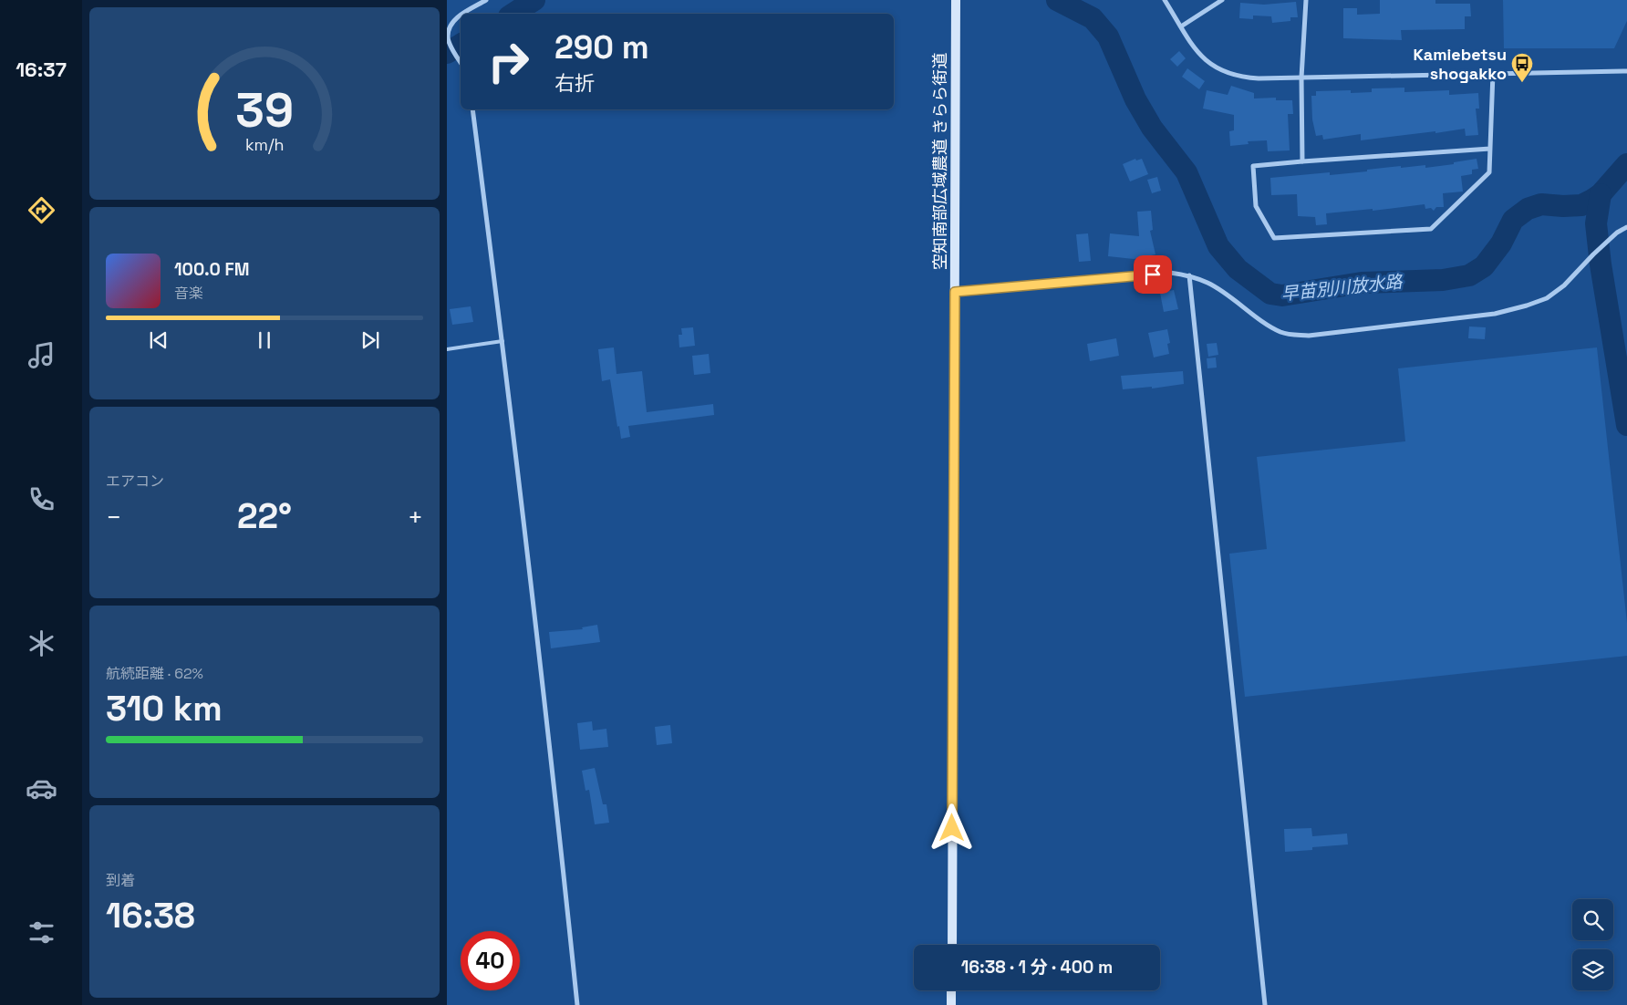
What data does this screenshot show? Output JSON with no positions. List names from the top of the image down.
{
  "streets": {
    "street": ["空知南部広域農道 きらら街道"]
  },
  "water": ["早苗別川放水路"],
  "places": {
    "bus stop": ["Kamiebetsu shogakko"]
  },
  "page": {
    "tabs": "16:37",
    "turn": ["290 m", "右折"],
    "song": ["100.0 FM", "音楽"],
    "tile": [
      "エアコン",
      ["航続距離 · 62%", "310 km"],
      ["到着", "16:38"]
    ],
    "heat": ["−", "22°", "+"],
    "limit": "40",
    "trip": "16:38 · 1 分 · 400 m",
    "gauge": ["39", "km/h"]
  }
}
